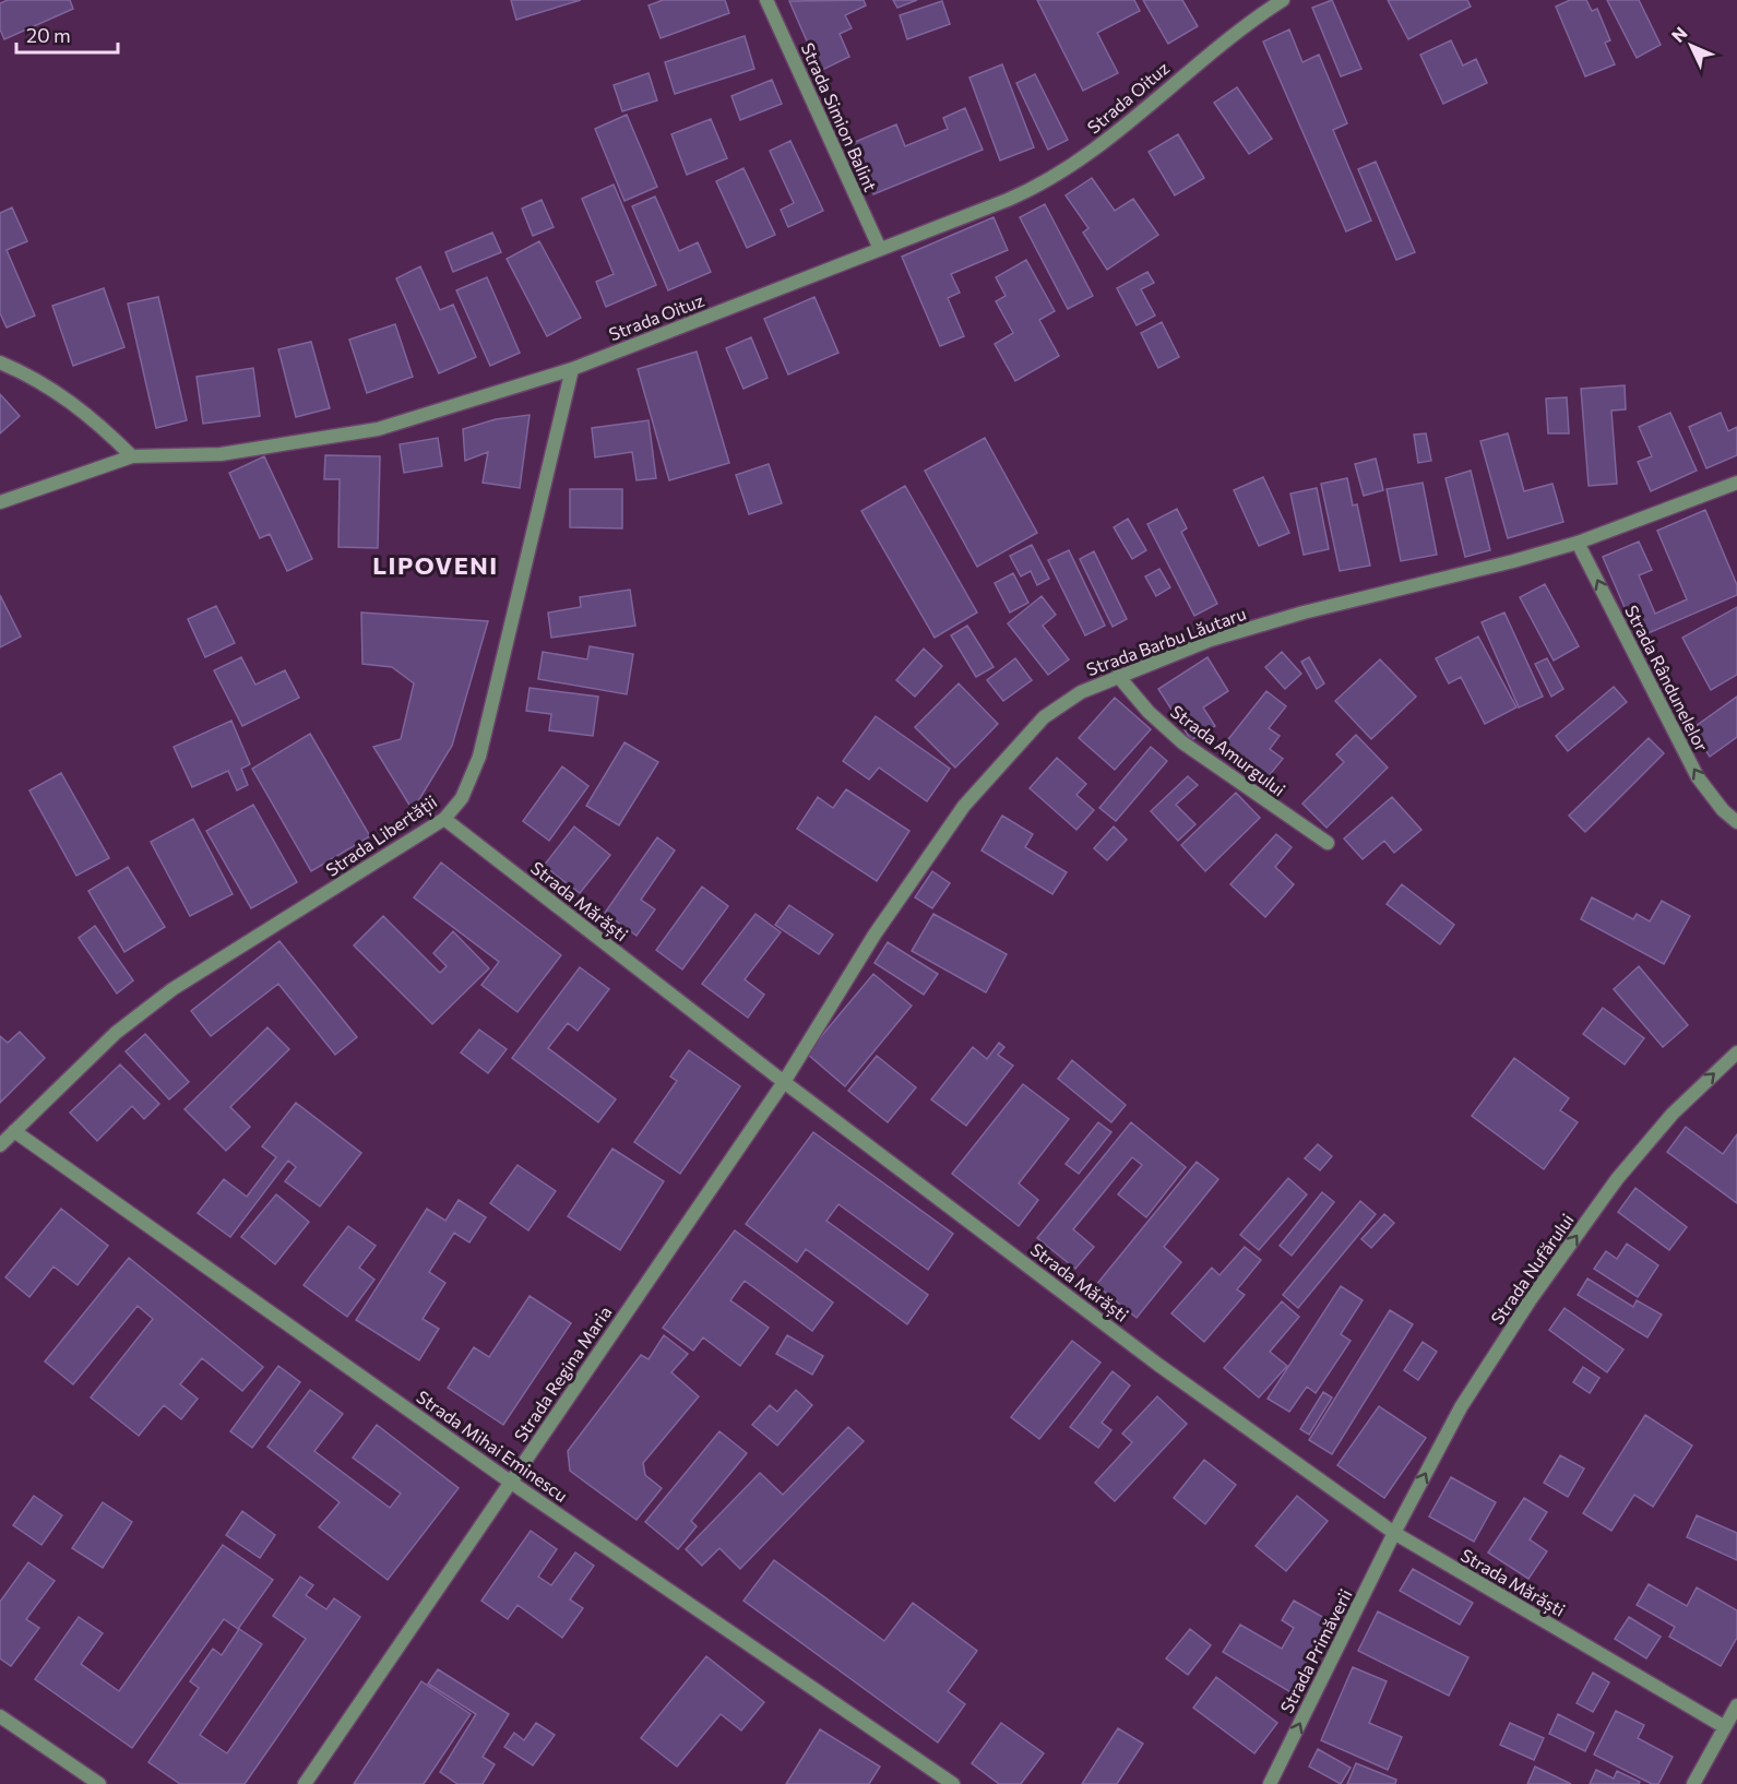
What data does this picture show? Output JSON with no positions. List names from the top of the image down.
{
  "streets": {
    "street": [
      "Strada Oituz",
      "Strada Simion Balint",
      "Strada Barbu Lăutaru",
      "Strada Rândunelelor",
      "Strada Amurgului",
      "Strada Libertății",
      "Strada Mărăști",
      "Strada Nufărului",
      "Strada Regina Maria",
      "Strada Mihai Eminescu",
      "Strada Primăverii"
    ]
  },
  "crossings": [
    ["Strada Oituz", "Strada Simion Balint"],
    ["Strada Oituz", "Strada Libertății"],
    ["Strada Barbu Lăutaru", "Strada Rândunelelor"],
    ["Strada Barbu Lăutaru", "Strada Amurgului"],
    ["Strada Barbu Lăutaru", "Strada Mărăști"],
    ["Strada Barbu Lăutaru", "Strada Regina Maria"],
    ["Strada Libertății", "Strada Mărăști"],
    ["Strada Libertății", "Strada Mihai Eminescu"],
    ["Strada Mărăști", "Strada Nufărului"],
    ["Strada Mărăști", "Strada Regina Maria"],
    ["Strada Mărăști", "Strada Primăverii"],
    ["Strada Nufărului", "Strada Primăverii"],
    ["Strada Regina Maria", "Strada Mihai Eminescu"]
  ],
  "one_way": ["Strada Rândunelelor", "Strada Nufărului", "Strada Primăverii"],
  "districts": ["LIPOVENI"],
  "scale_bar": "20 m",
  "north": "top left"
}
